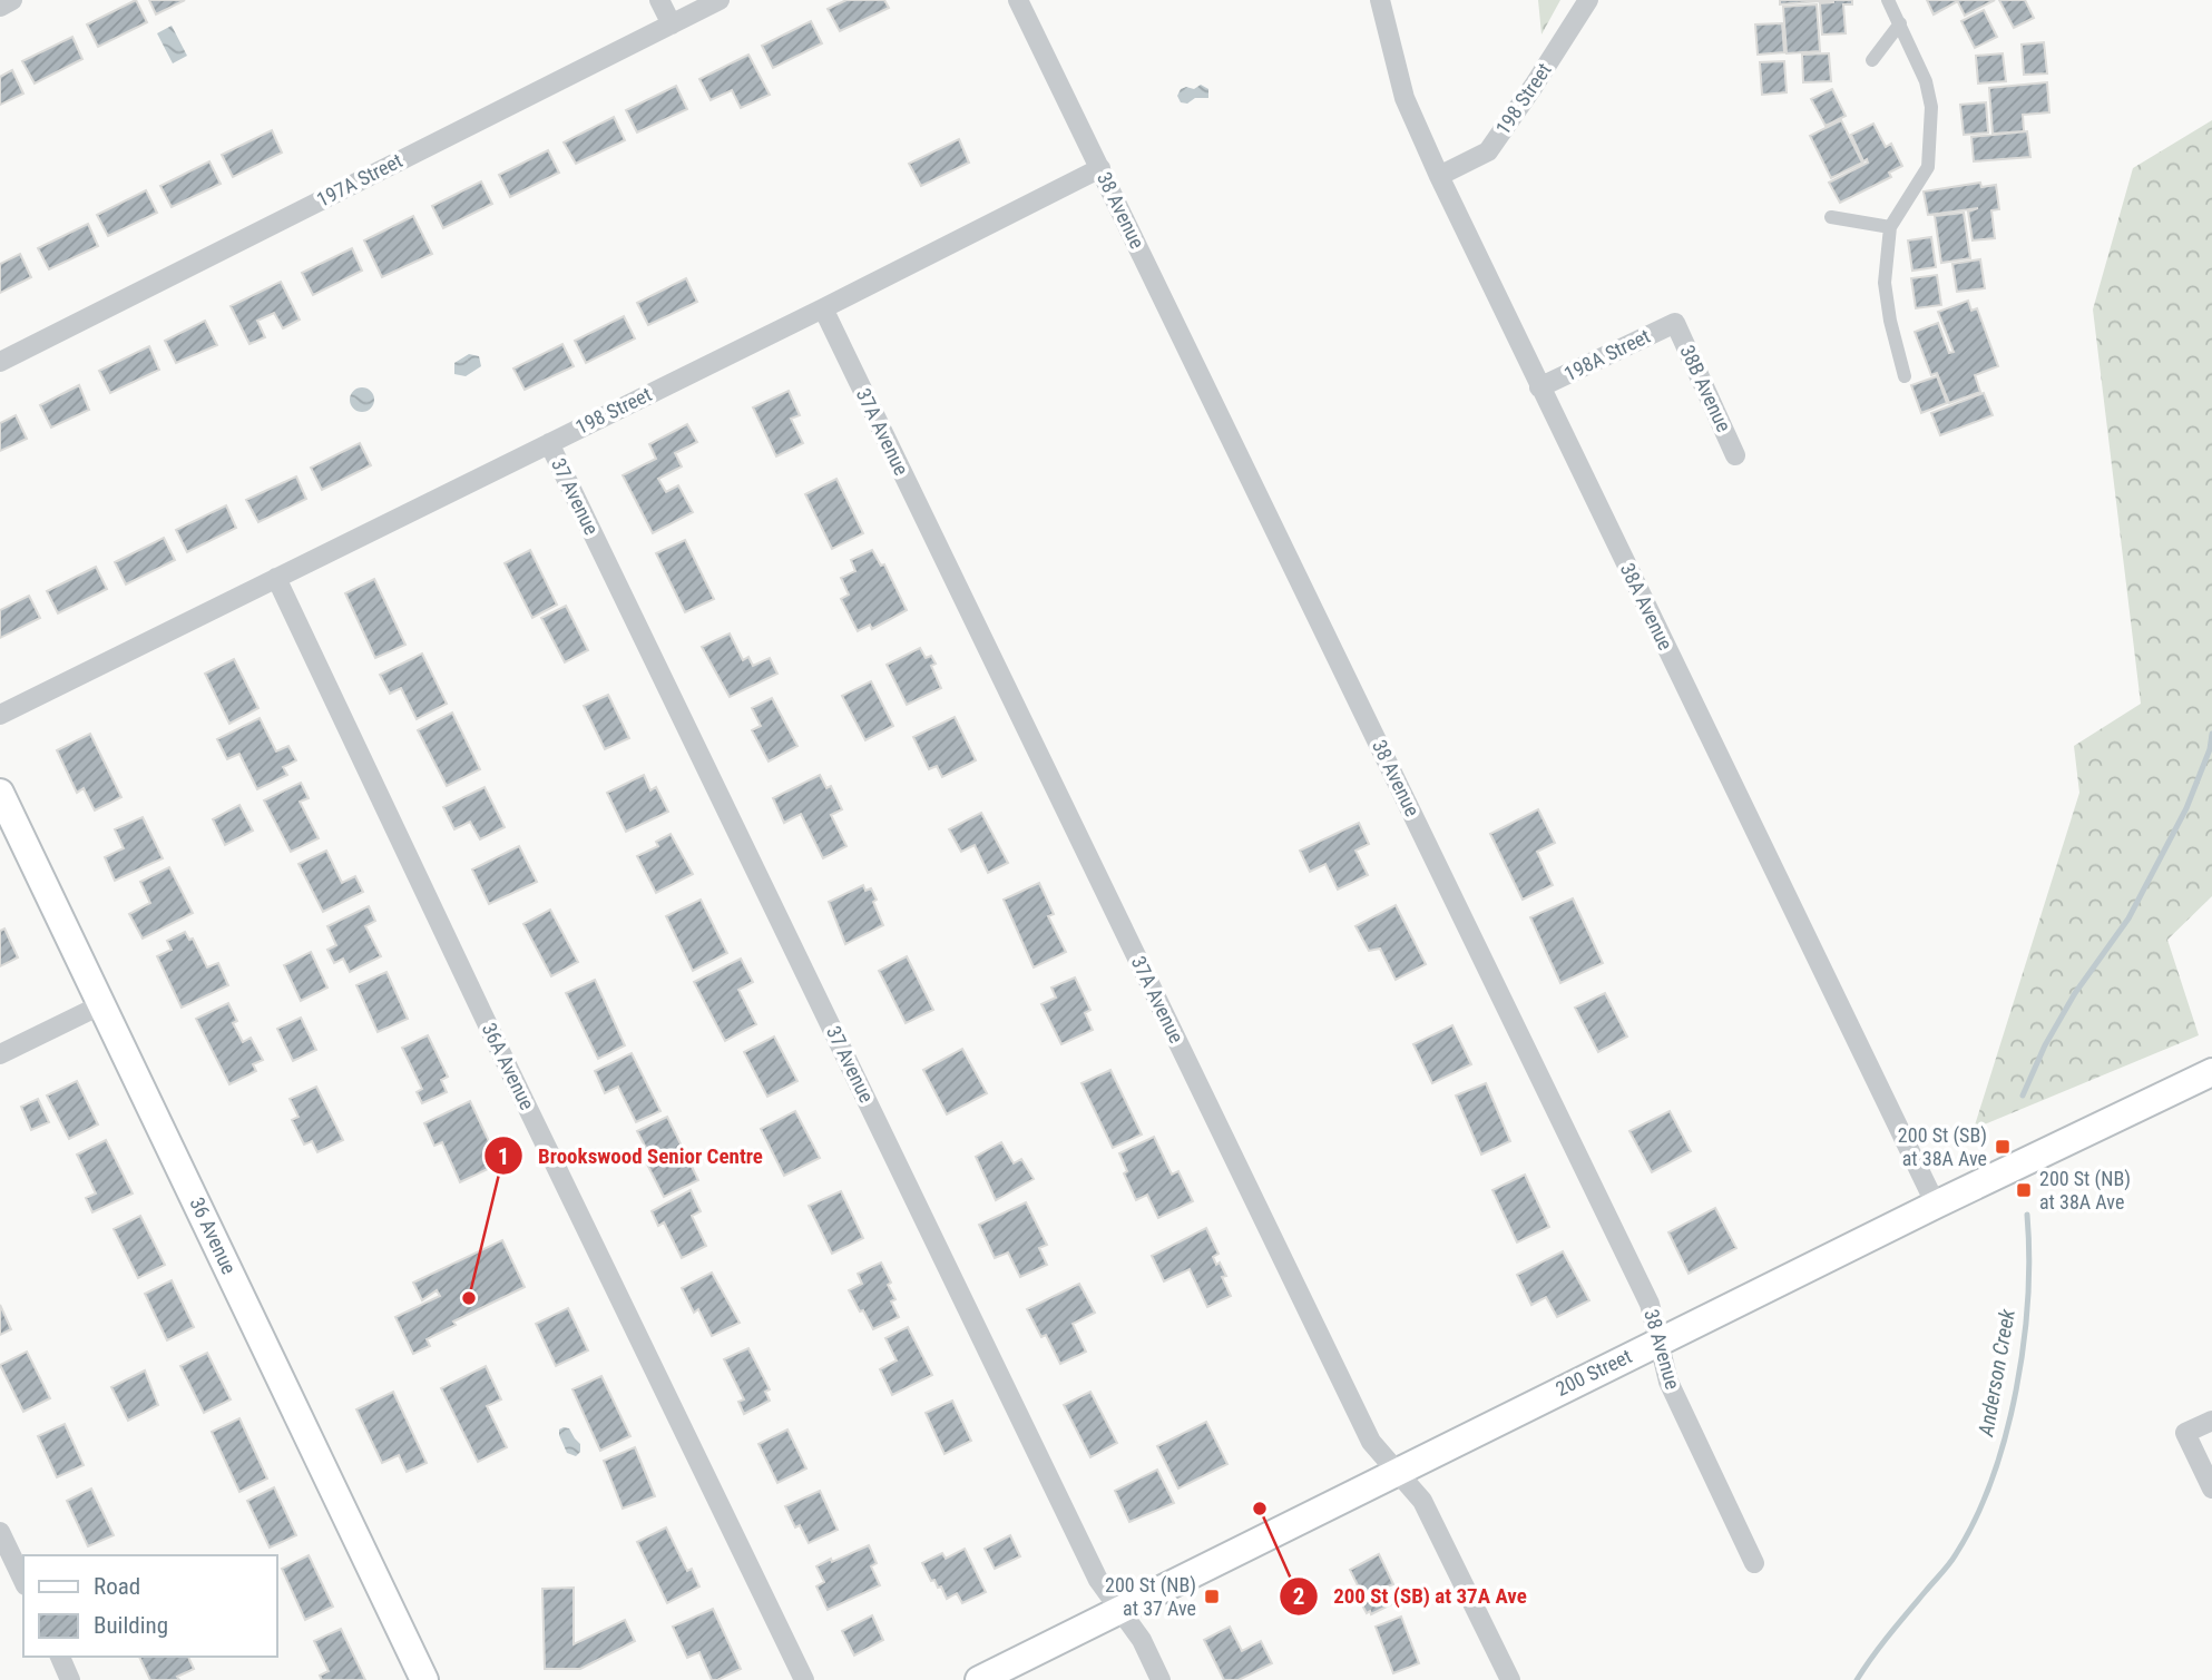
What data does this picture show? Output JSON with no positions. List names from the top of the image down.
{
  "streets": {
    "main road": ["36 Avenue", "200 Street"],
    "street": [
      "198 Street",
      "197A Street",
      "38 Avenue",
      "198A Street",
      "38B Avenue",
      "37A Avenue",
      "37 Avenue",
      "38A Avenue",
      "36A Avenue"
    ]
  },
  "crossings": [
    ["198 Street", "38 Avenue"],
    ["198 Street", "37A Avenue"],
    ["198 Street", "37 Avenue"],
    ["198 Street", "38A Avenue"],
    ["198 Street", "36A Avenue"],
    ["38 Avenue", "200 Street"],
    ["198A Street", "38B Avenue"],
    ["198A Street", "38A Avenue"],
    ["37A Avenue", "200 Street"],
    ["37 Avenue", "200 Street"],
    ["38A Avenue", "200 Street"]
  ],
  "water": ["Anderson Creek"],
  "places": {
    "transit": ["200 St (SB) at 38A Ave", "200 St (NB) at 38A Ave", "200 St (NB) at 37 Ave"],
    "other": ["Brookswood Senior Centre", "200 St (SB) at 37A Ave"]
  },
  "legend": ["Road", "Building"]
}
